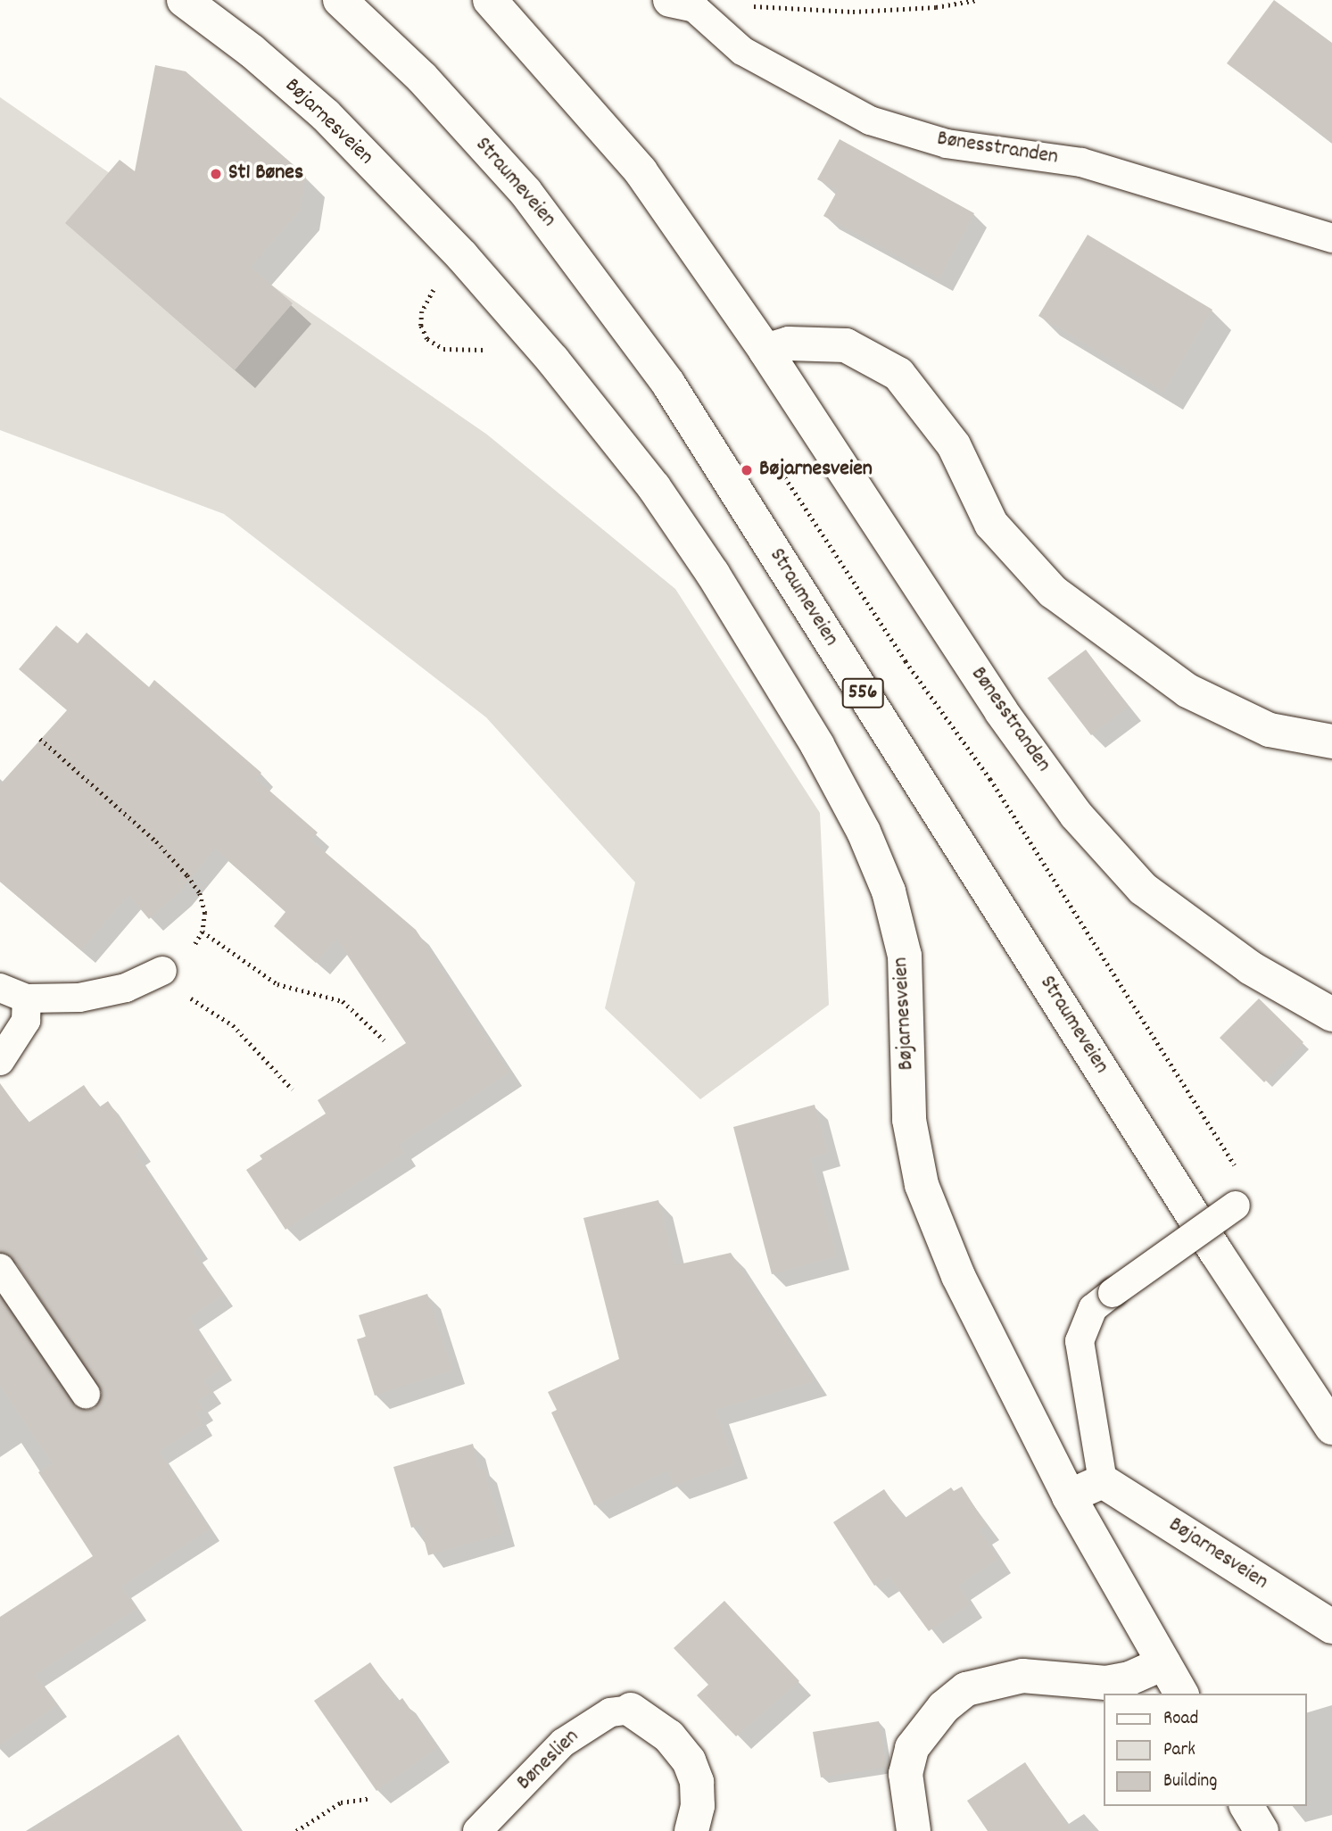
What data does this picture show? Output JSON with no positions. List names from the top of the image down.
{
  "streets": {
    "street": [
      "Bøjarnesveien",
      "Bønesstranden",
      "Straumeveien",
      "556",
      "Bøneslien"
    ]
  },
  "places": ["St1 Bønes", "Bøjarnesveien"],
  "legend": ["Road", "Park", "Building"]
}
